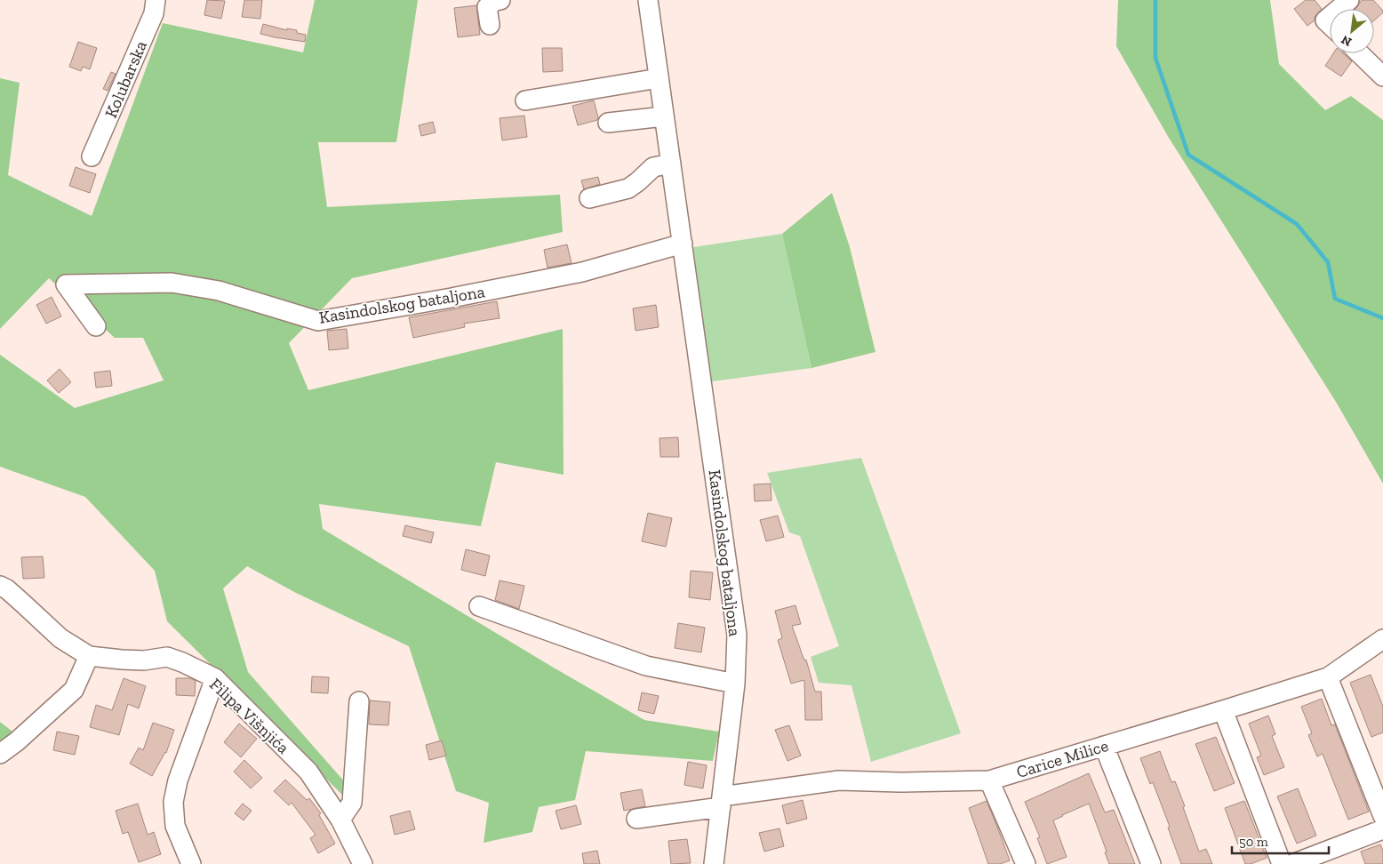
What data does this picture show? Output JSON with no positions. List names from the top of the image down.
{
  "streets": {
    "street": [
      "Kolubarska",
      "Kasindolskog bataljona",
      "Filipa Višnjića",
      "Carice Milice"
    ]
  },
  "crossings": [
    ["Kasindolskog bataljona", "Carice Milice"]
  ],
  "scale_bar": "50 m",
  "north": "bottom left"
}
